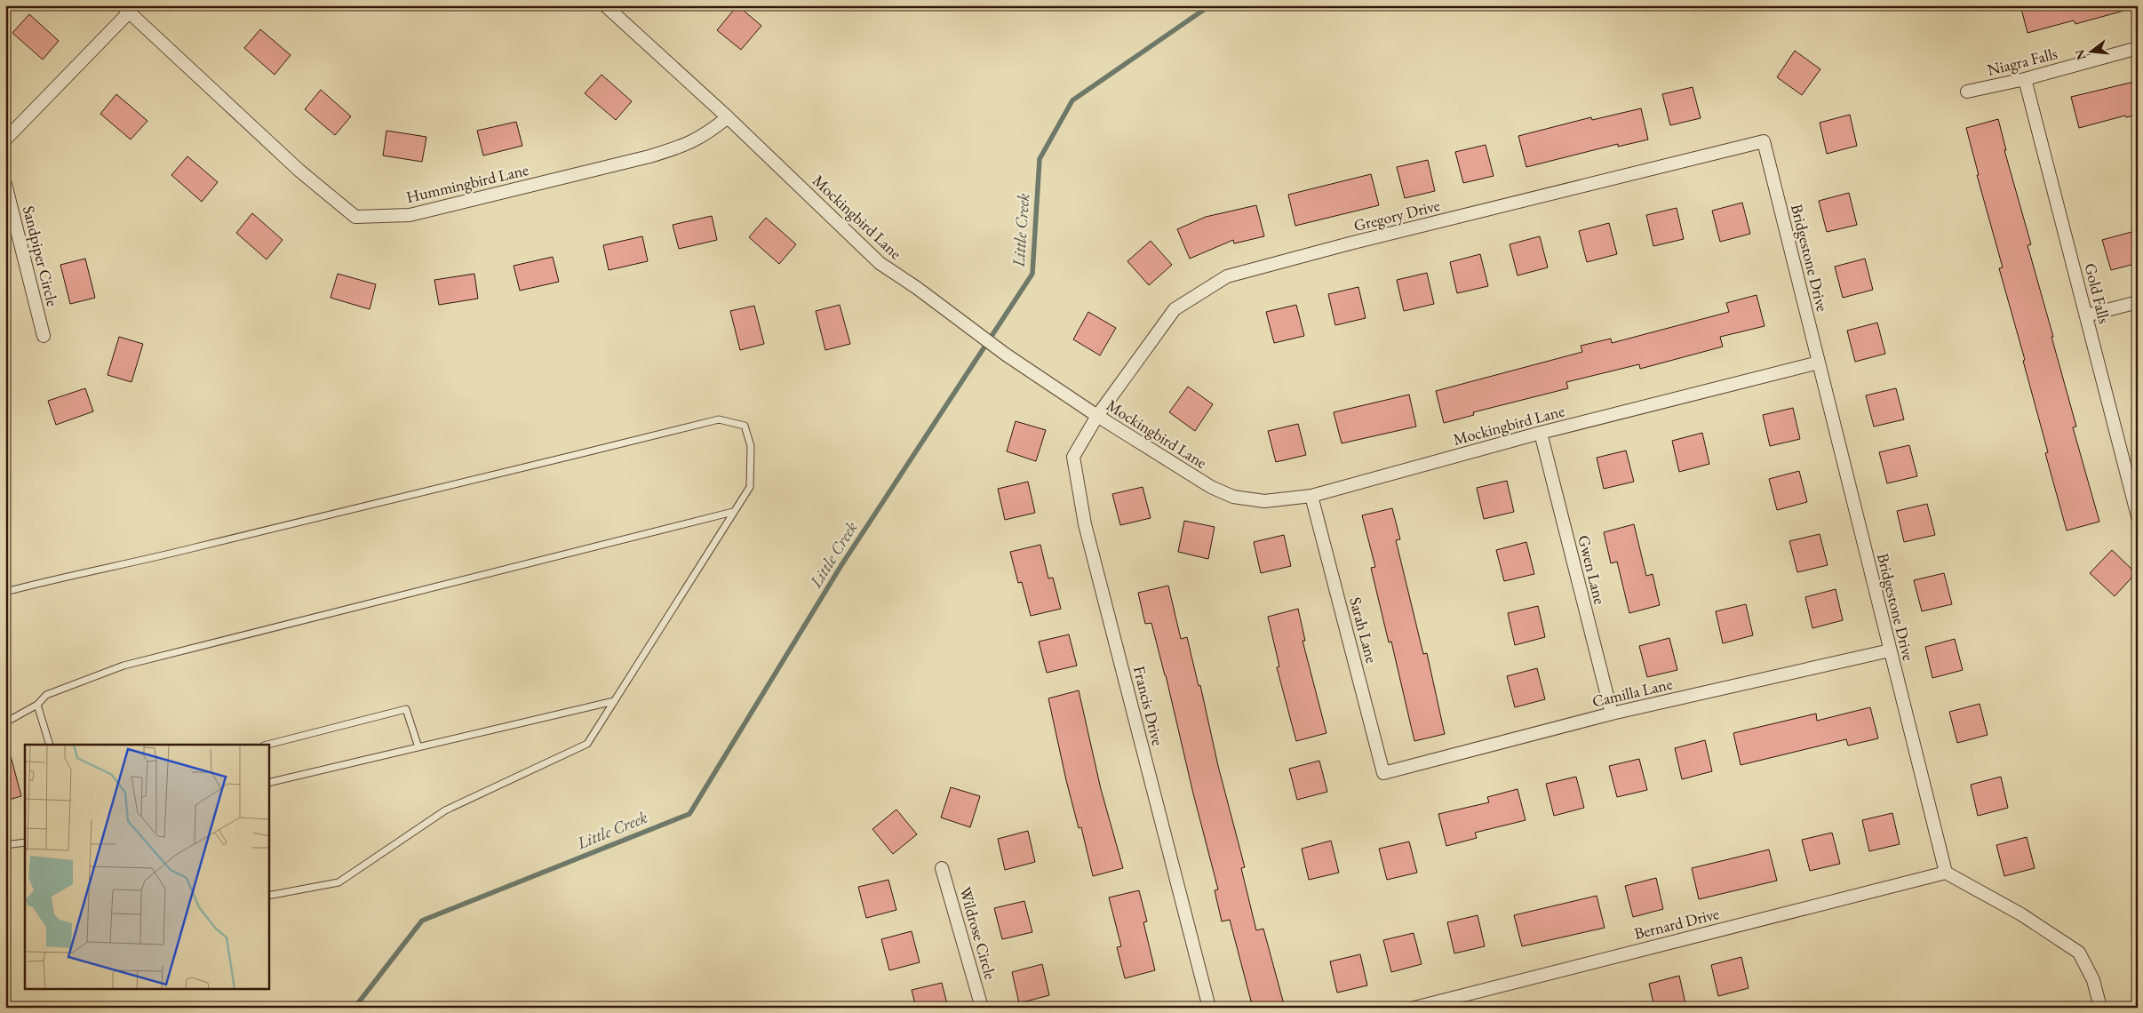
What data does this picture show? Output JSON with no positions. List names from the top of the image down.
{
  "streets": {
    "street": [
      "Niagra Falls",
      "Hummingbird Lane",
      "Gregory Drive",
      "Mockingbird Lane",
      "Sandpiper Circle",
      "Bridgestone Drive",
      "Gold Falls",
      "Gwen Lane",
      "Sarah Lane",
      "Camilla Lane",
      "Francis Drive",
      "Bernard Drive",
      "Wildrose Circle"
    ]
  },
  "crossings": [
    ["Niagra Falls", "Gold Falls"],
    ["Hummingbird Lane", "Mockingbird Lane"],
    ["Gregory Drive", "Mockingbird Lane"],
    ["Gregory Drive", "Bridgestone Drive"],
    ["Gregory Drive", "Francis Drive"],
    ["Mockingbird Lane", "Bridgestone Drive"],
    ["Mockingbird Lane", "Gwen Lane"],
    ["Mockingbird Lane", "Sarah Lane"],
    ["Mockingbird Lane", "Francis Drive"],
    ["Bridgestone Drive", "Camilla Lane"],
    ["Bridgestone Drive", "Bernard Drive"],
    ["Gwen Lane", "Camilla Lane"],
    ["Sarah Lane", "Camilla Lane"]
  ],
  "water": ["Little Creek"],
  "north": "left"
}
